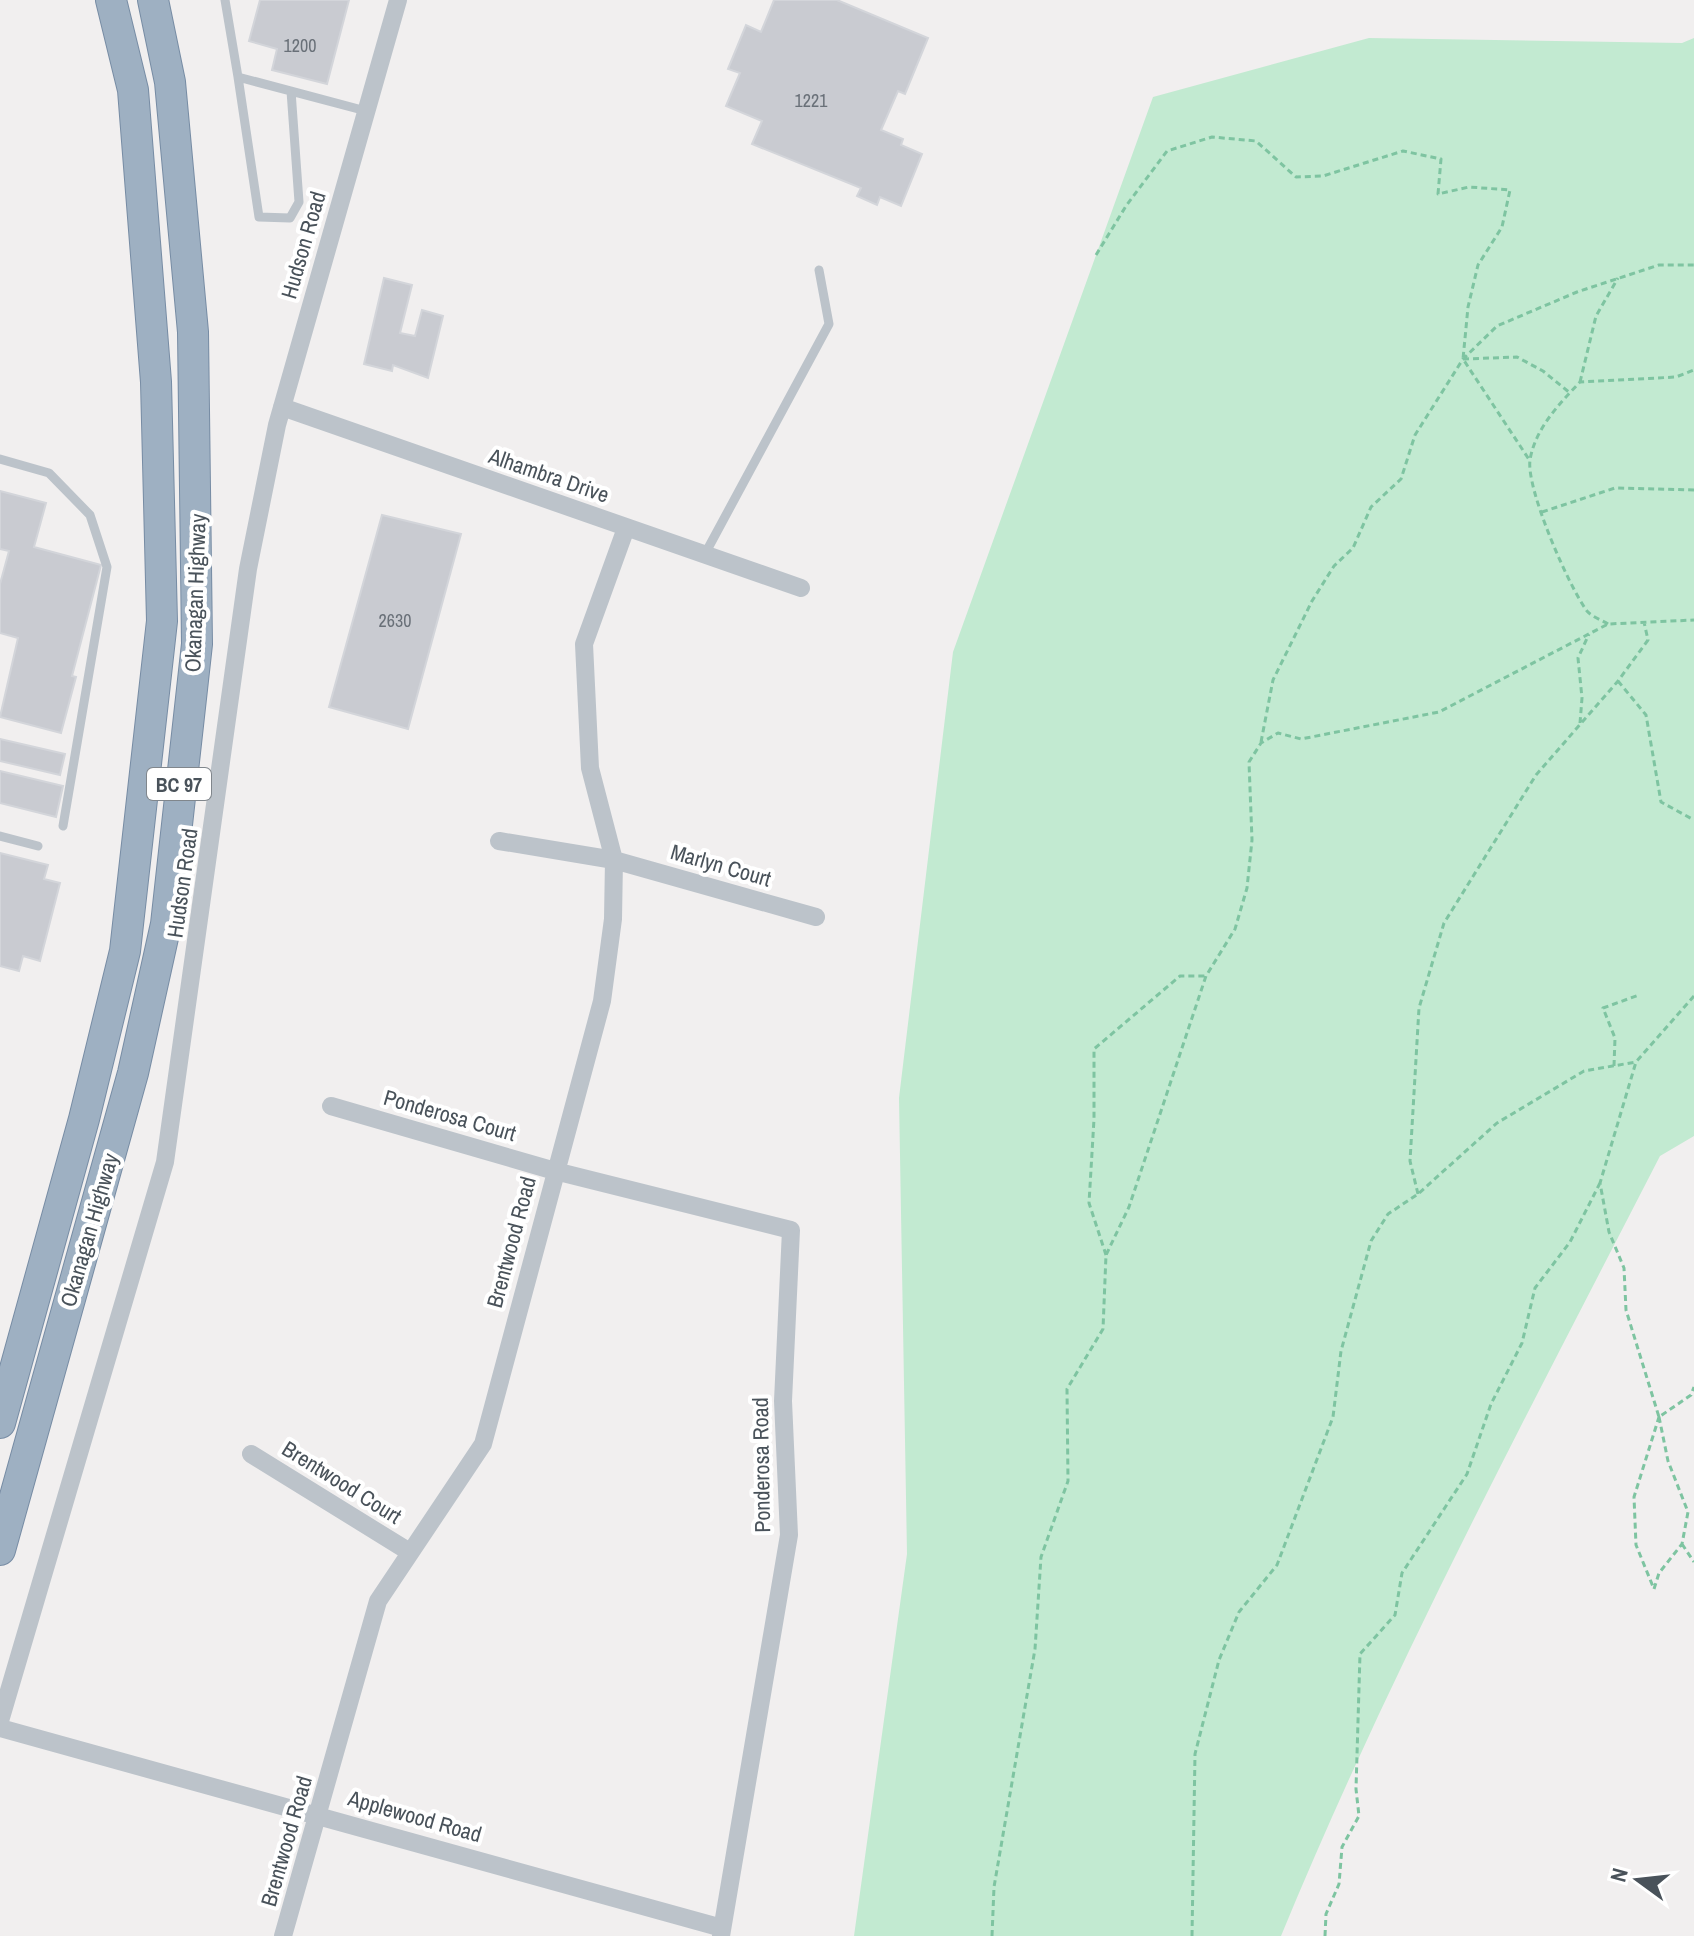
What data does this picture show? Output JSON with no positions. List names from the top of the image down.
{
  "streets": {
    "highway": ["Okanagan Highway", "BC 97"],
    "street": [
      "Hudson Road",
      "Alhambra Drive",
      "Marlyn Court",
      "Ponderosa Court",
      "Brentwood Road",
      "Ponderosa Road",
      "Brentwood Court",
      "Applewood Road"
    ]
  },
  "crossings": [
    ["Hudson Road", "Alhambra Drive"],
    ["Alhambra Drive", "Brentwood Road"],
    ["Marlyn Court", "Brentwood Road"],
    ["Ponderosa Court", "Brentwood Road"],
    ["Ponderosa Court", "Ponderosa Road"],
    ["Brentwood Road", "Ponderosa Road"],
    ["Brentwood Road", "Brentwood Court"],
    ["Brentwood Road", "Applewood Road"],
    ["Ponderosa Road", "Applewood Road"]
  ],
  "house_numbers": ["1200", "1221", "2630"],
  "north": "left"
}
